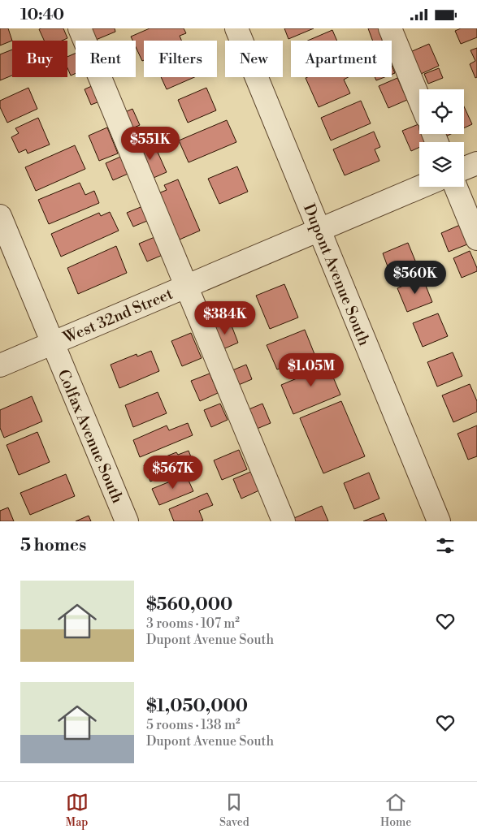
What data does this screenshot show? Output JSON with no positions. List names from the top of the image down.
{
  "streets": {
    "street": ["Dupont Avenue South", "West 32nd Street", "Colfax Avenue South"]
  },
  "crossings": [
    ["Dupont Avenue South", "West 32nd Street"],
    ["West 32nd Street", "Colfax Avenue South"]
  ],
  "page": {
    "status": "10:40",
    "chip": [
      "Buy",
      "Rent",
      "Filters",
      "New",
      "Apartment"
    ],
    "price": [
      "$551K",
      "$560K",
      "$384K",
      "$1.05M",
      "$567K"
    ],
    "heading": "5 homes",
    "list": [
      {
        "name": "$560,000",
        "note": "3 rooms · 107 m² · Dupont Avenue South"
      },
      {
        "name": "$1,050,000",
        "note": "5 rooms · 138 m² · Dupont Avenue South"
      }
    ],
    "tabs": ["Map", "Saved", "Home"]
  }
}
